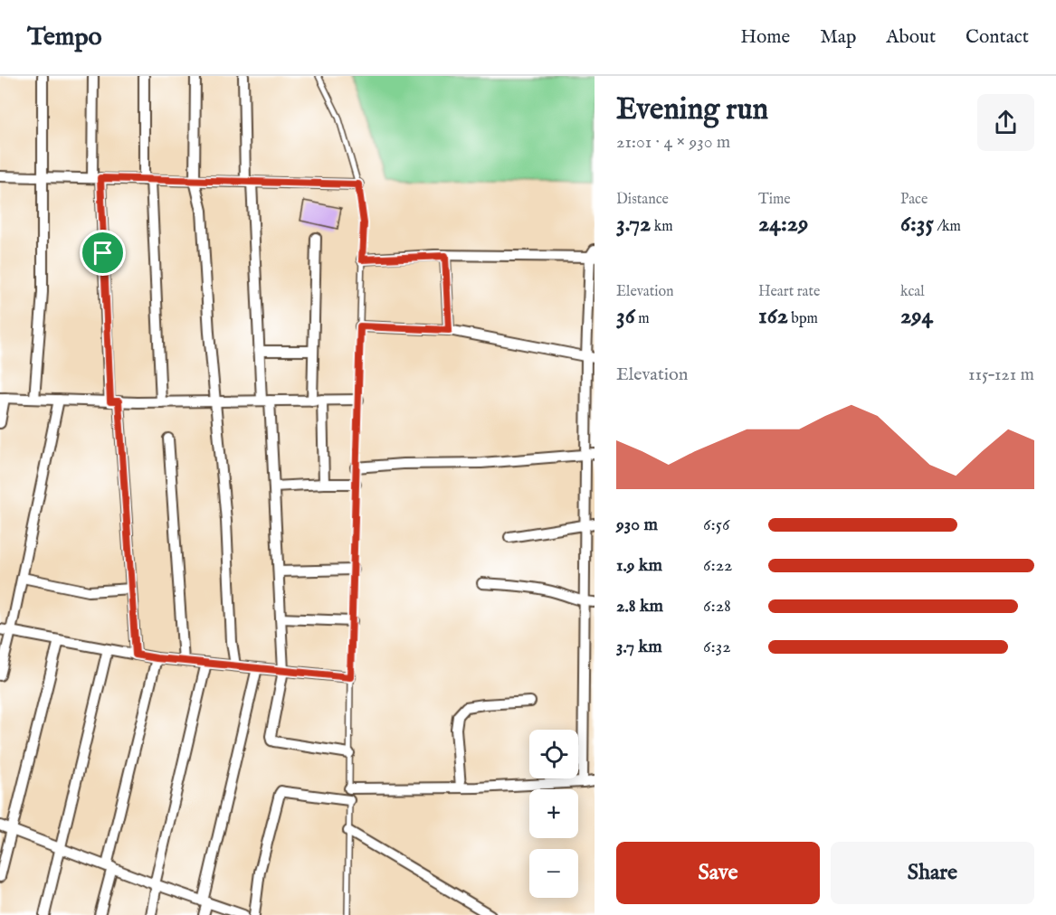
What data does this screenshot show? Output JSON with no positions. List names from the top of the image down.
{
  "page": {
    "header": "Tempo",
    "nav": [
      "Home",
      "Map",
      "About",
      "Contact"
    ],
    "heading": ["Evening run", "21:01 · 4 × 930 m"],
    "stats": [
      ["Distance", "3.72 km"],
      ["Time", "24:29"],
      ["Pace", "6:35 /km"],
      ["Elevation", "36 m"],
      ["Heart rate", "162 bpm"],
      ["kcal", "294"]
    ],
    "chart": ["Elevation", "115–121 m"],
    "list": [
      {
        "name": "930 m",
        "note": "6:56"
      },
      {
        "name": "1.9 km",
        "note": "6:22"
      },
      {
        "name": "2.8 km",
        "note": "6:28"
      },
      {
        "name": "3.7 km",
        "note": "6:32"
      }
    ],
    "map_buttons": ["+", "−"],
    "buttons": ["Save", "Share"]
  }
}
